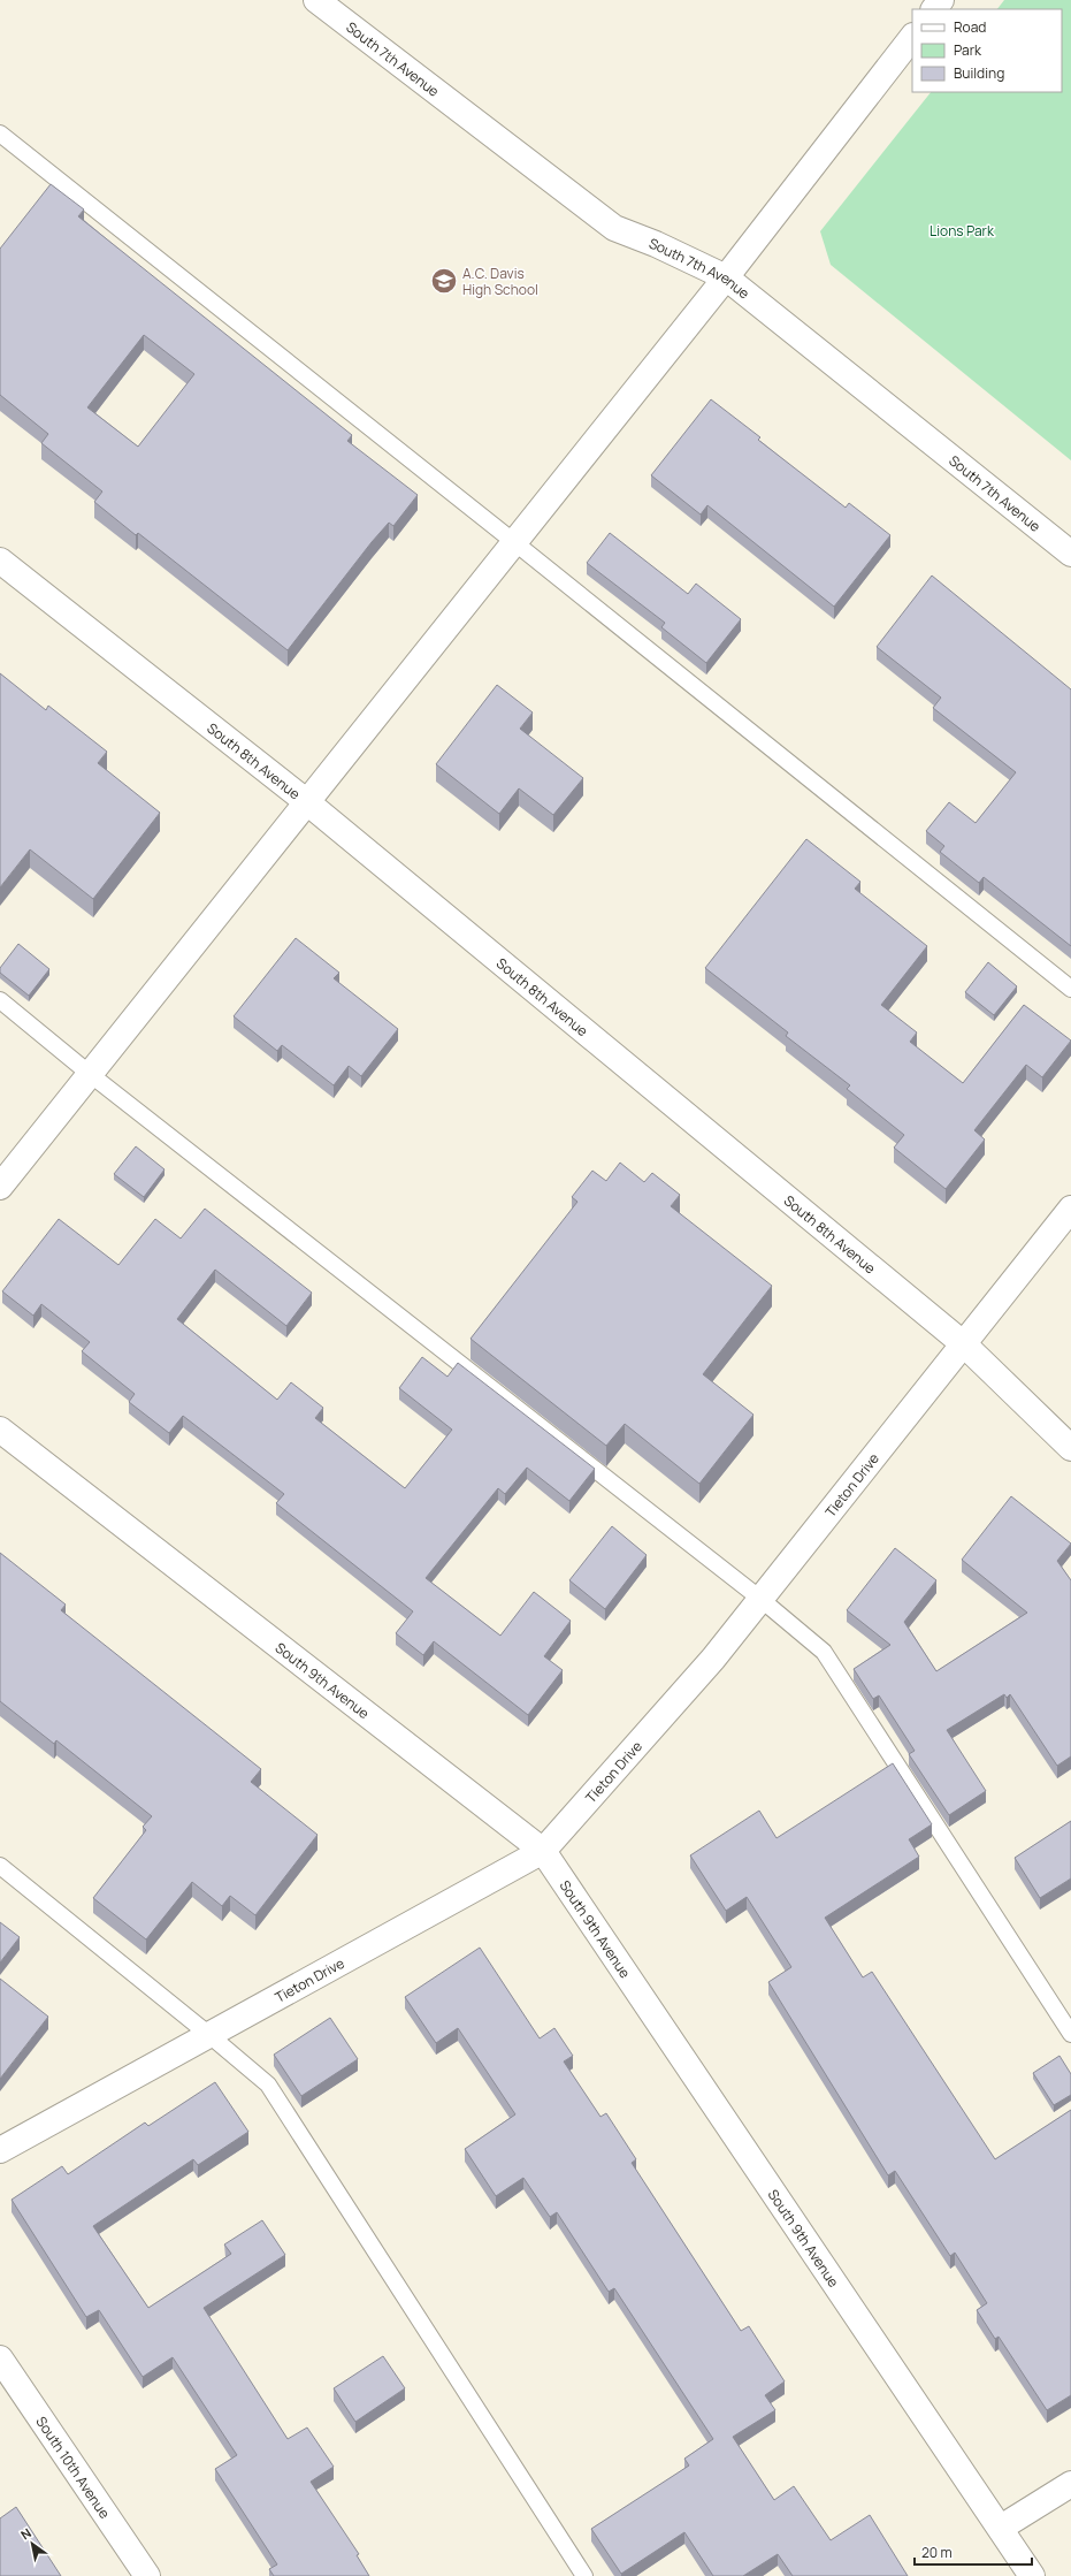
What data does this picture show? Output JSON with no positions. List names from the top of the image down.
{
  "streets": {
    "street": [
      "South 7th Avenue",
      "South 8th Avenue",
      "Tieton Drive",
      "South 9th Avenue",
      "South 10th Avenue"
    ]
  },
  "crossings": [
    ["South 8th Avenue", "Tieton Drive"],
    ["Tieton Drive", "South 9th Avenue"]
  ],
  "parks": ["Lions Park"],
  "places": {
    "school or university": ["A.C. Davis High School"]
  },
  "legend": ["Road", "Park", "Building"],
  "scale_bar": "20 m",
  "north": "top left"
}
